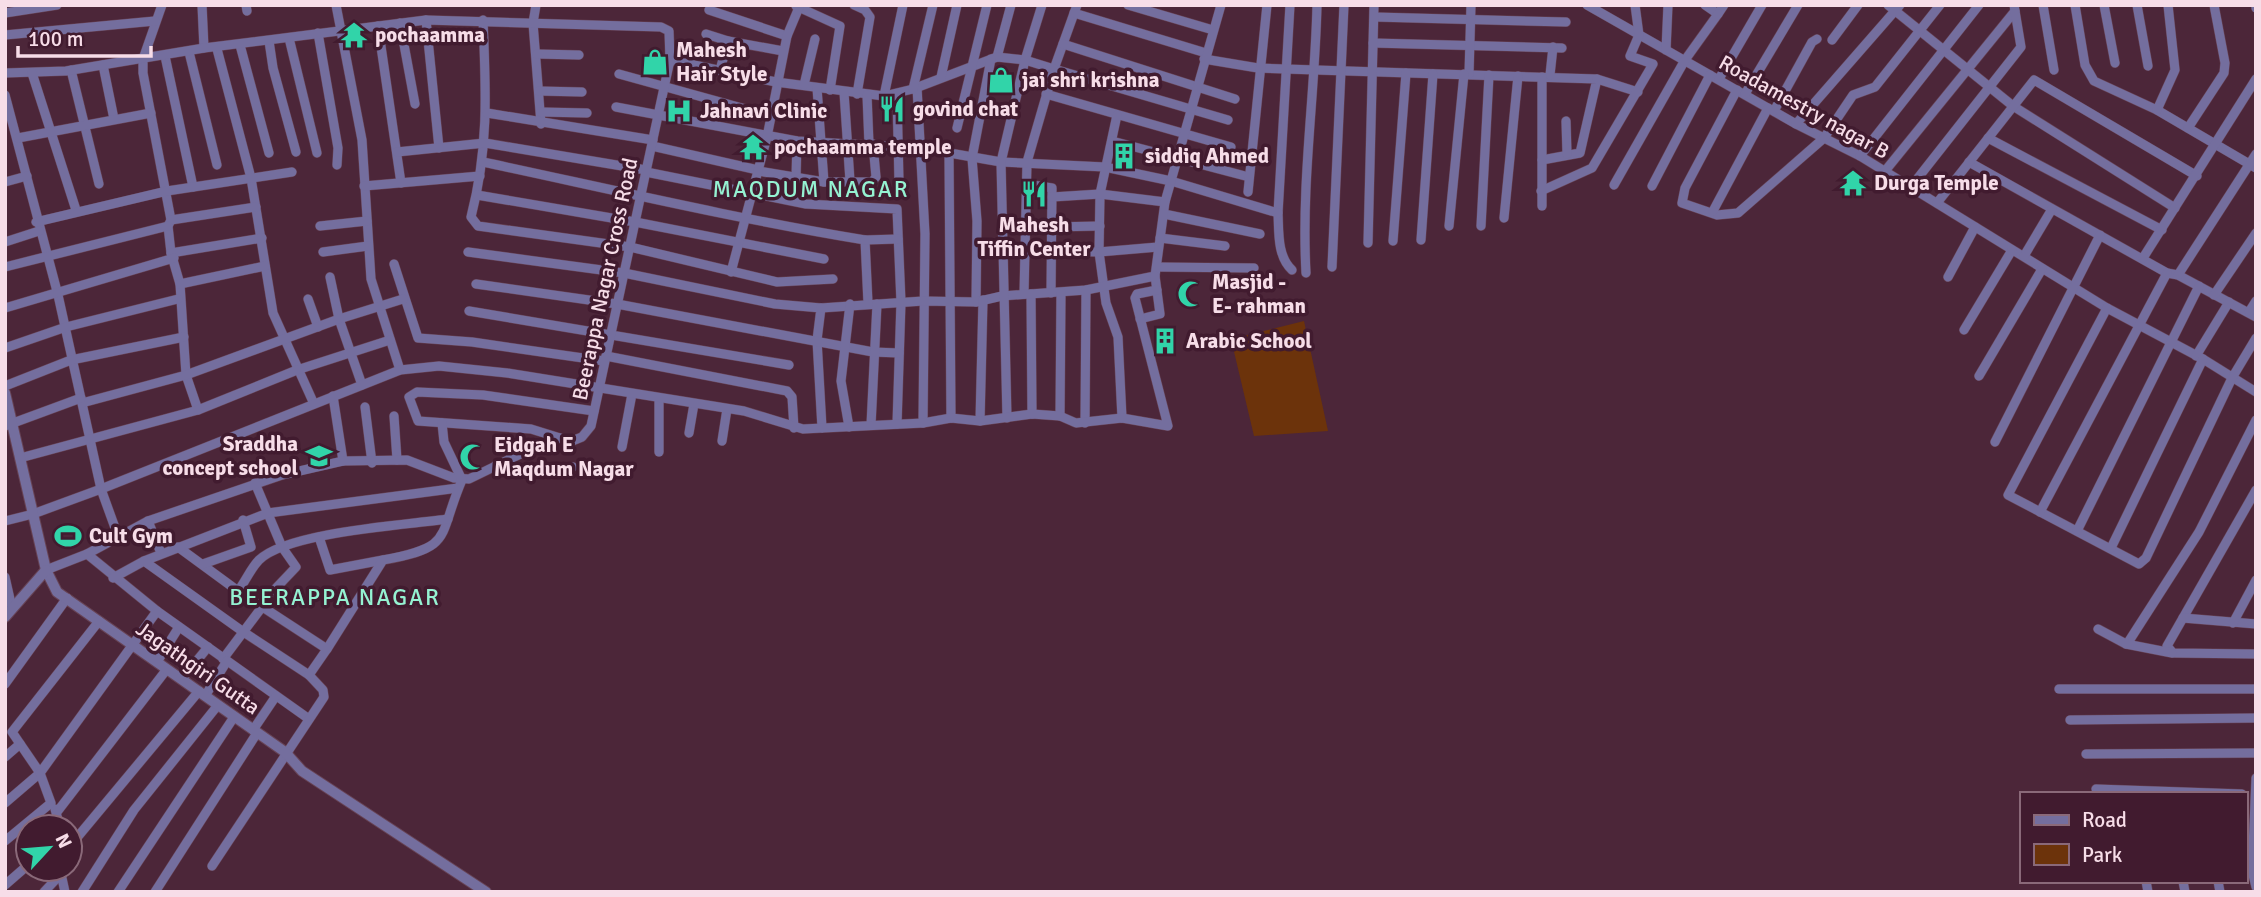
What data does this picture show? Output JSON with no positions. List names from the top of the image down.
{
  "streets": {
    "street": ["Roadamestry nagar B", "Beerappa Nagar Cross Road", "Jagathgiri Gutta"]
  },
  "districts": ["MAQDUM NAGAR", "BEERAPPA NAGAR"],
  "places": {
    "temple": ["pochaamma", "pochaamma temple", "Durga Temple"],
    "shop": ["Mahesh Hair Style", "jai shri krishna"],
    "restaurant": ["govind chat", "Mahesh Tiffin Center"],
    "hospital": ["Jahnavi Clinic"],
    "building": ["siddiq Ahmed", "Arabic School"],
    "mosque": ["Masjid - E- rahman", "Eidgah E Maqdum Nagar"],
    "school or university": ["Sraddha concept school"],
    "sports": ["Cult Gym"]
  },
  "legend": ["Road", "Park"],
  "scale_bar": "100 m",
  "north": "top right"
}
